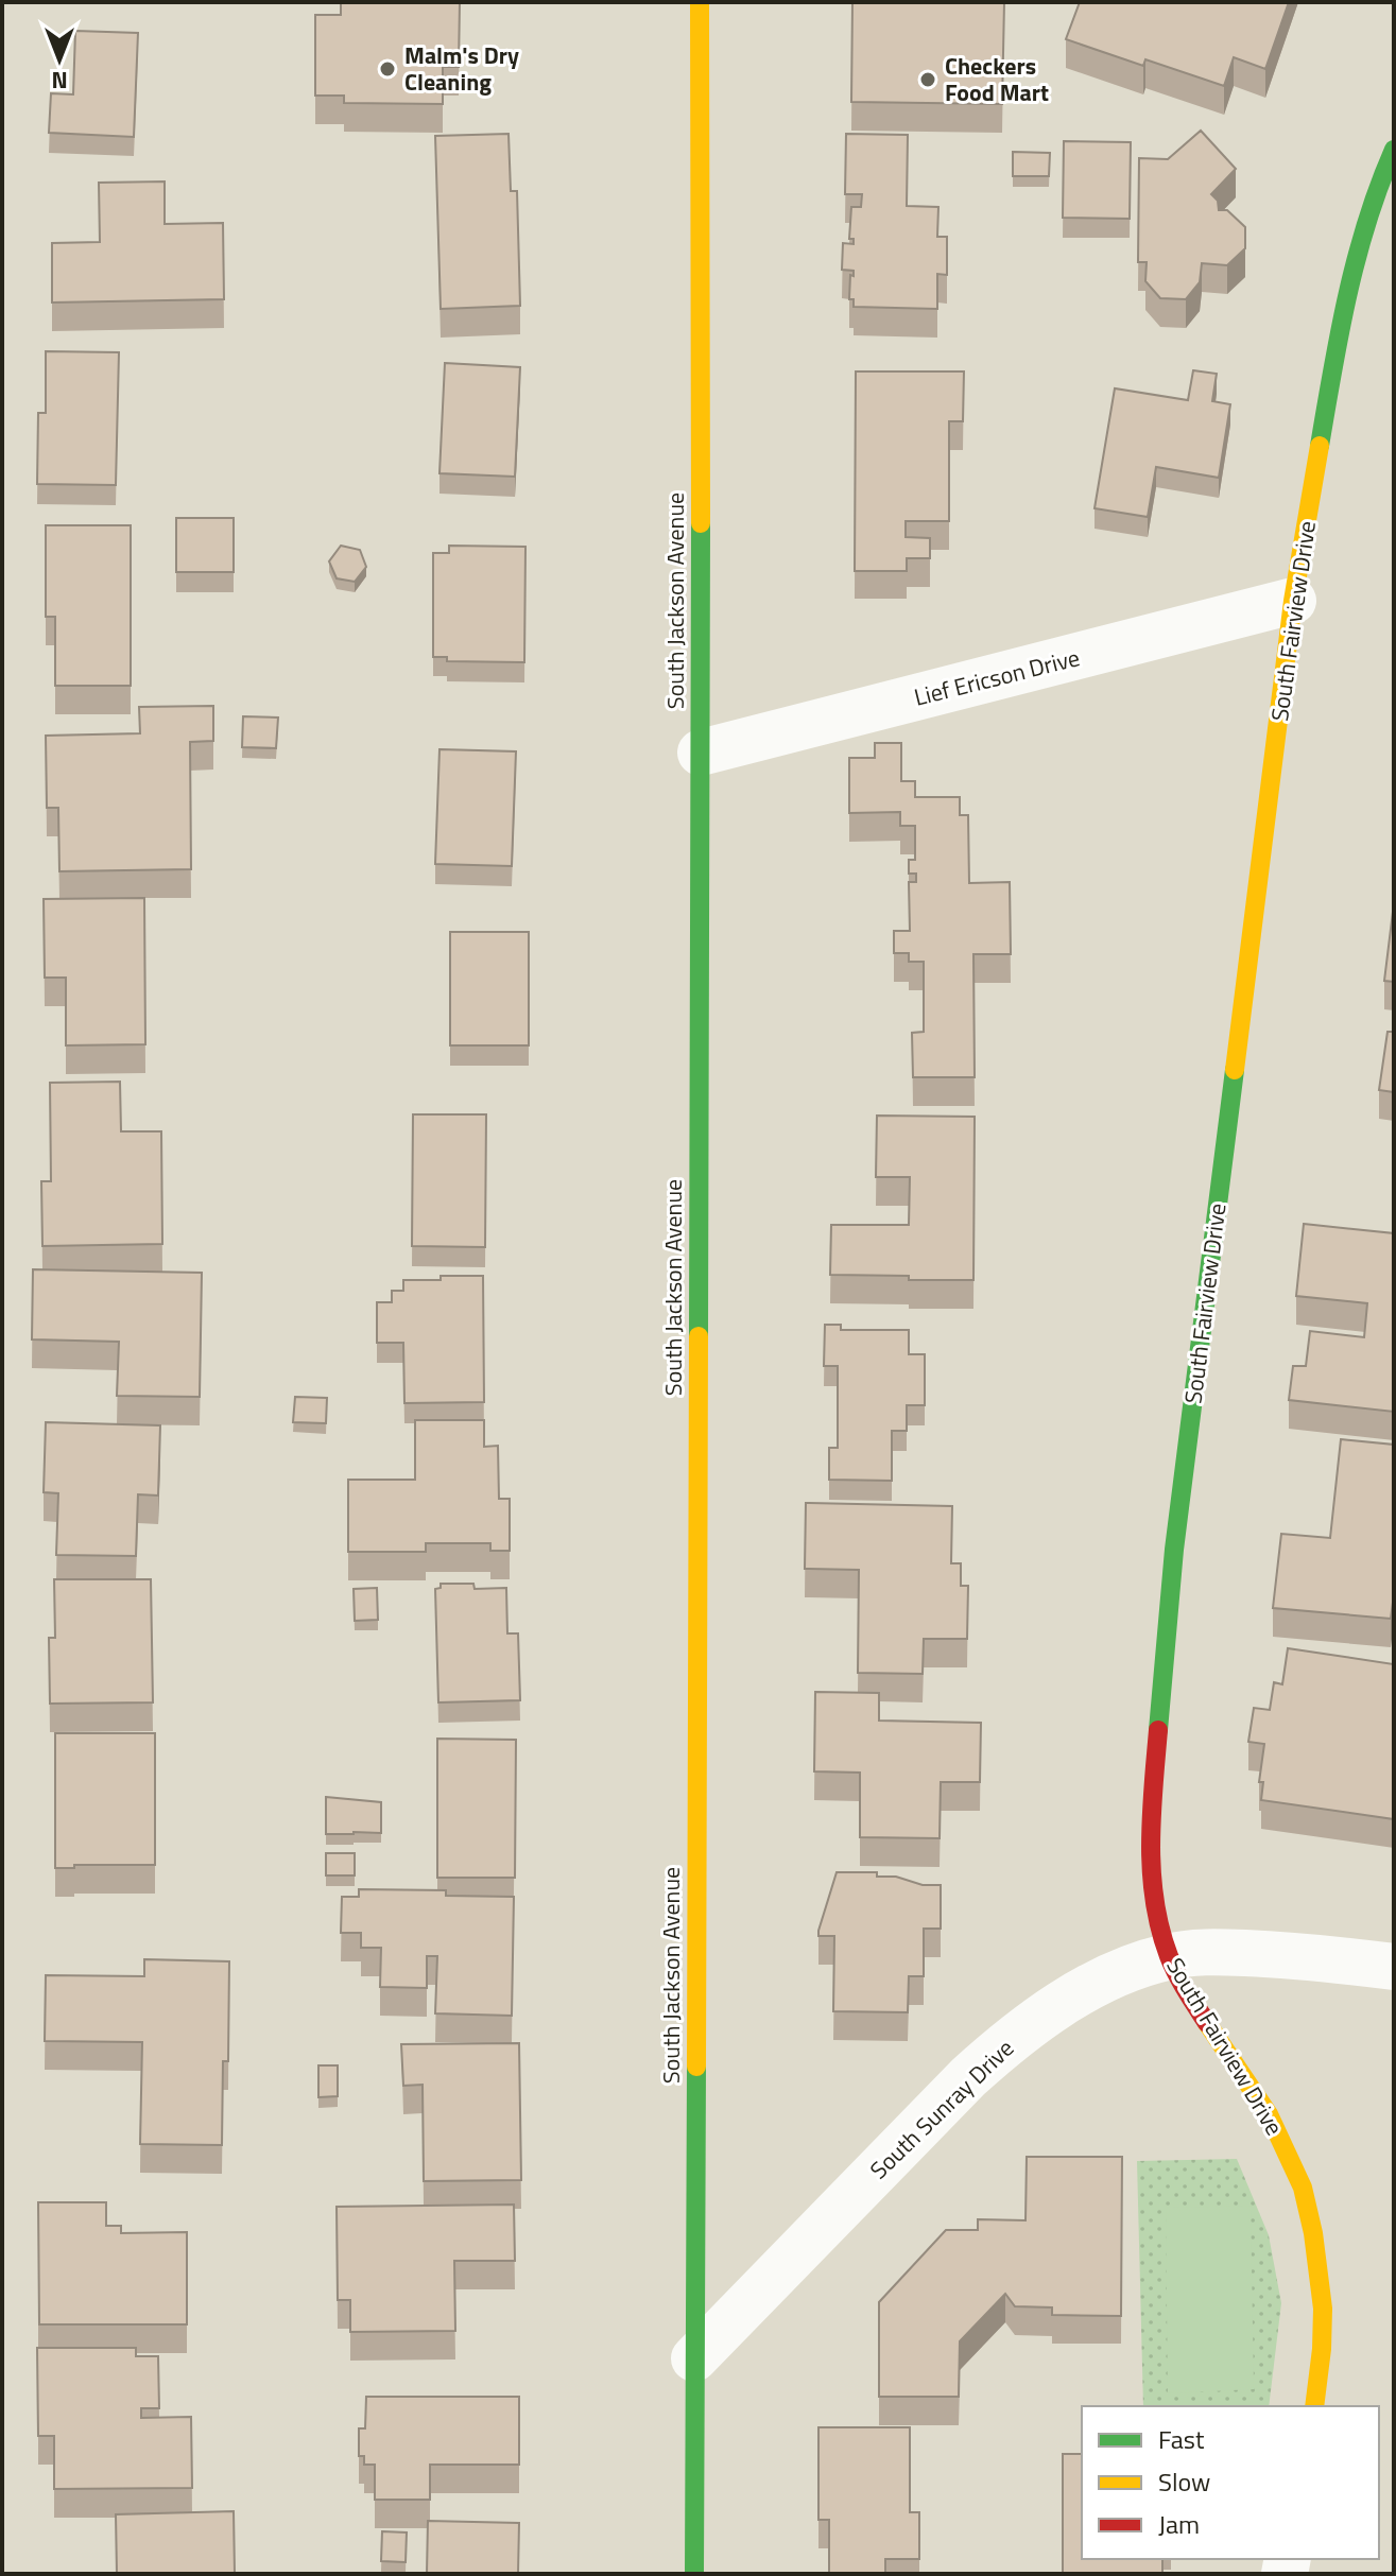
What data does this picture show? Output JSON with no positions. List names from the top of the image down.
{
  "streets": {
    "main road": ["South Jackson Avenue", "South Fairview Drive"],
    "street": ["Lief Ericson Drive", "South Sunray Drive"]
  },
  "crossings": [
    ["South Jackson Avenue", "Lief Ericson Drive"],
    ["South Jackson Avenue", "South Sunray Drive"],
    ["South Fairview Drive", "Lief Ericson Drive"],
    ["South Fairview Drive", "South Sunray Drive"]
  ],
  "places": ["Malm's Dry Cleaning", "Checkers Food Mart"],
  "legend": ["Fast", "Slow", "Jam"],
  "north": "bottom"
}
